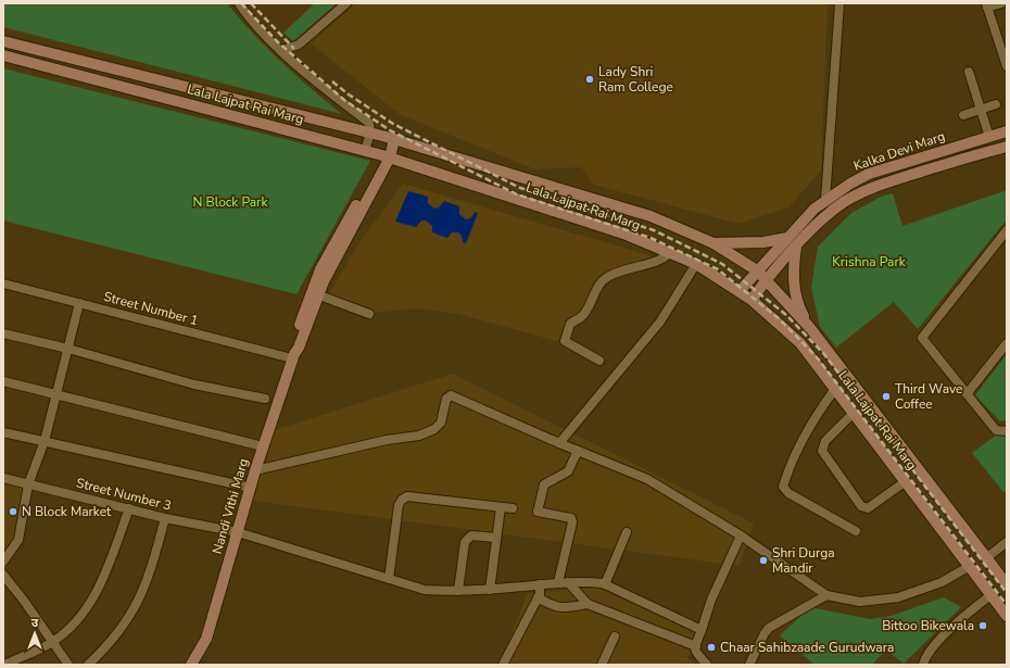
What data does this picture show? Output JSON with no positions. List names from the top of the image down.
{
  "streets": {
    "main road": ["Lala Lajpat Rai Marg", "Kalka Devi Marg", "Nandi Vithi Marg"],
    "street": ["Street Number 1", "Street Number 3"]
  },
  "crossings": [
    ["Lala Lajpat Rai Marg", "Kalka Devi Marg"],
    ["Lala Lajpat Rai Marg", "Nandi Vithi Marg"],
    ["Street Number 1", "Nandi Vithi Marg"],
    ["Street Number 3", "Nandi Vithi Marg"]
  ],
  "parks": ["N Block Park", "Krishna Park"],
  "places": [
    "Lady Shri Ram College",
    "Third Wave Coffee",
    "N Block Market",
    "Shri Durga Mandir",
    "Bittoo Bikewala",
    "Chaar Sahibzaade Gurudwara"
  ],
  "north": "top"
}
